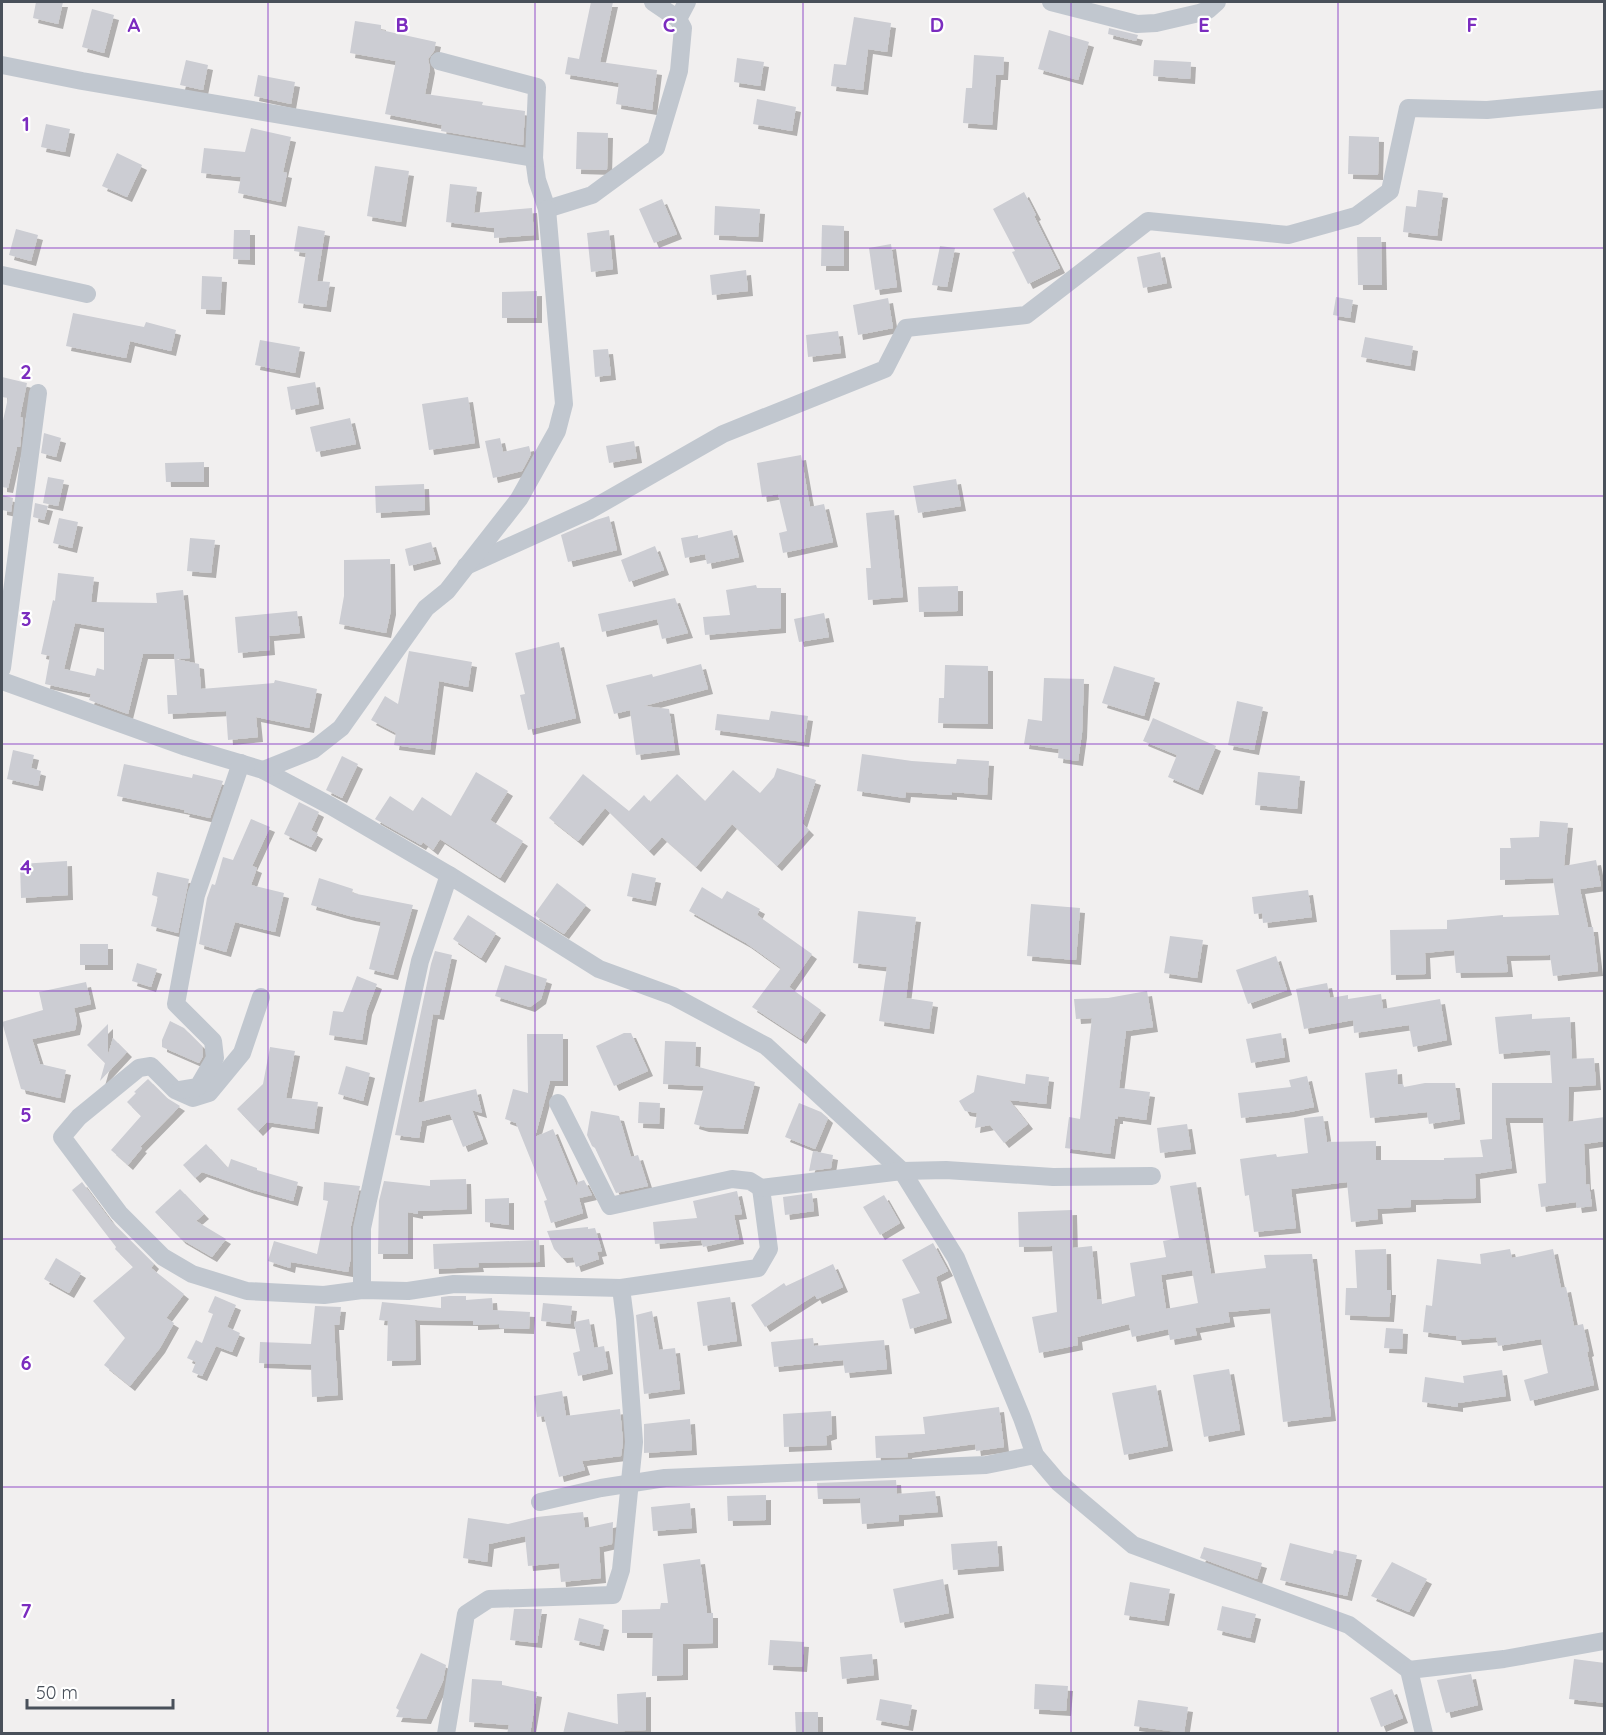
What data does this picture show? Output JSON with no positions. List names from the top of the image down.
{
  "scale_bar": "50 m",
  "grid": {
    "columns": [
      "A",
      "B",
      "C",
      "D",
      "E",
      "F"
    ],
    "rows": [
      "1",
      "2",
      "3",
      "4",
      "5",
      "6",
      "7"
    ]
  }
}
